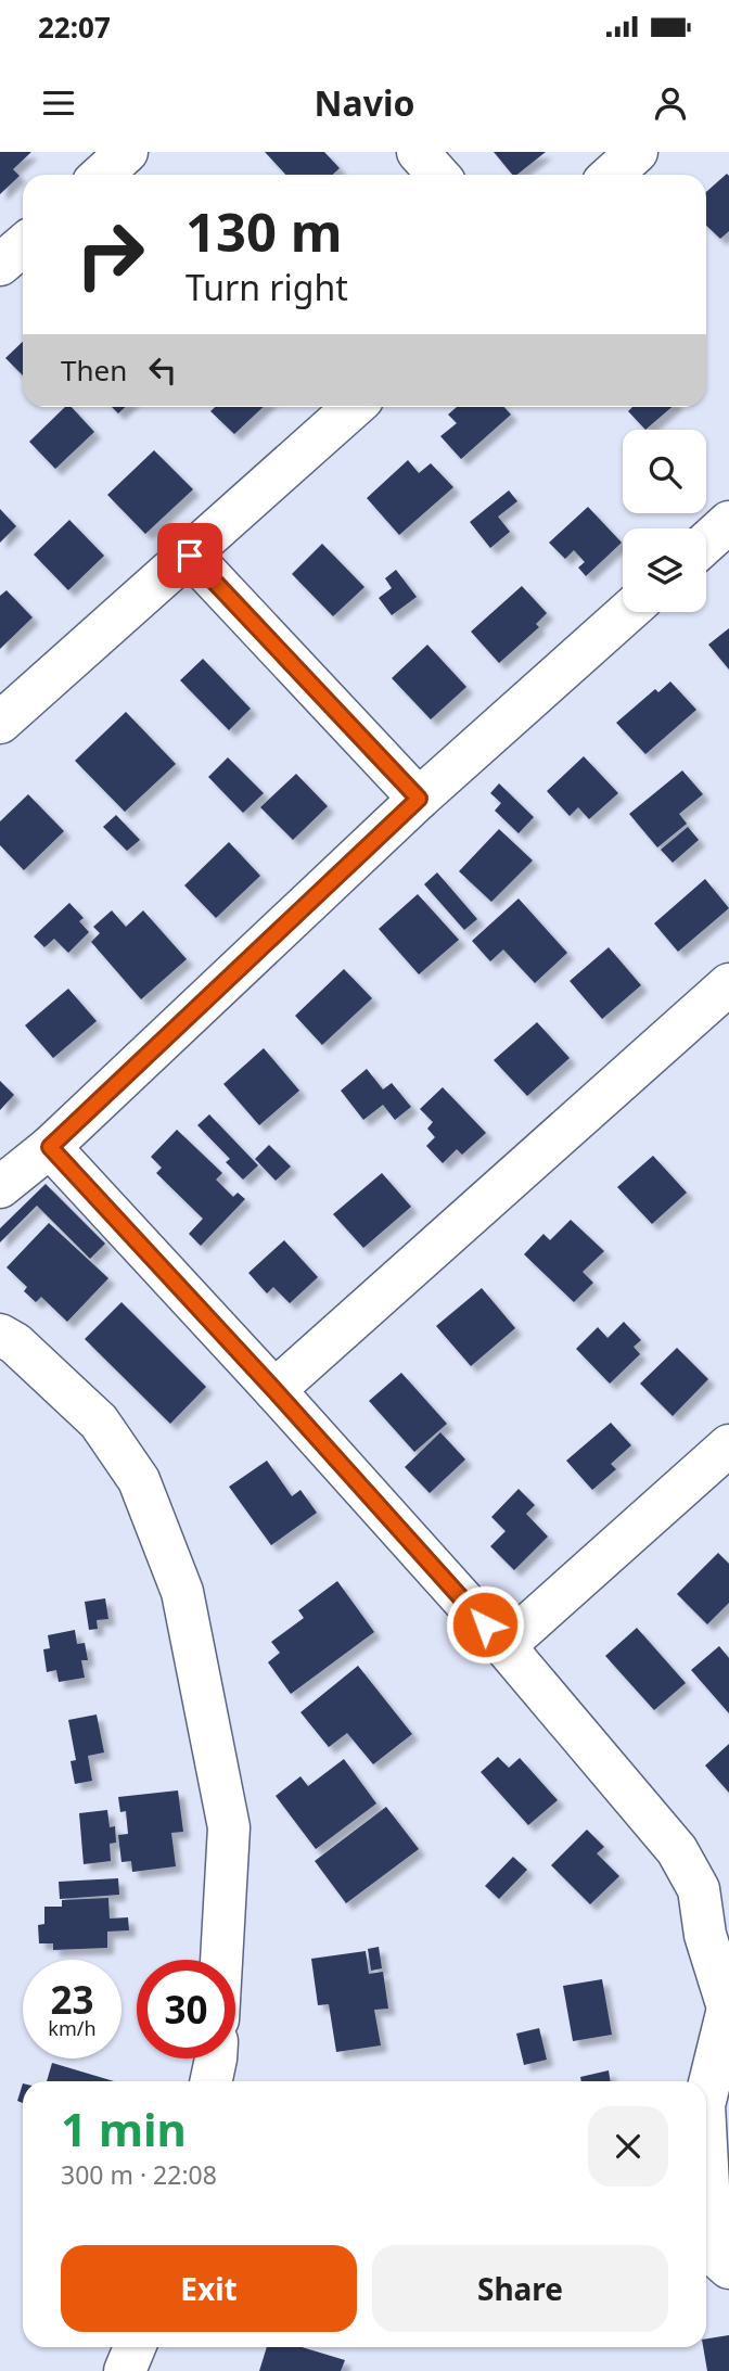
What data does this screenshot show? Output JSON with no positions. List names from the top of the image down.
{
  "page": {
    "status": "22:07",
    "header": "Navio",
    "turn": ["130 m", "Turn right"],
    "then": "Then",
    "speed": "23 km/h",
    "limit": "30",
    "heading": ["1 min", "300 m · 22:08"],
    "buttons": ["Exit", "Share"]
  }
}
